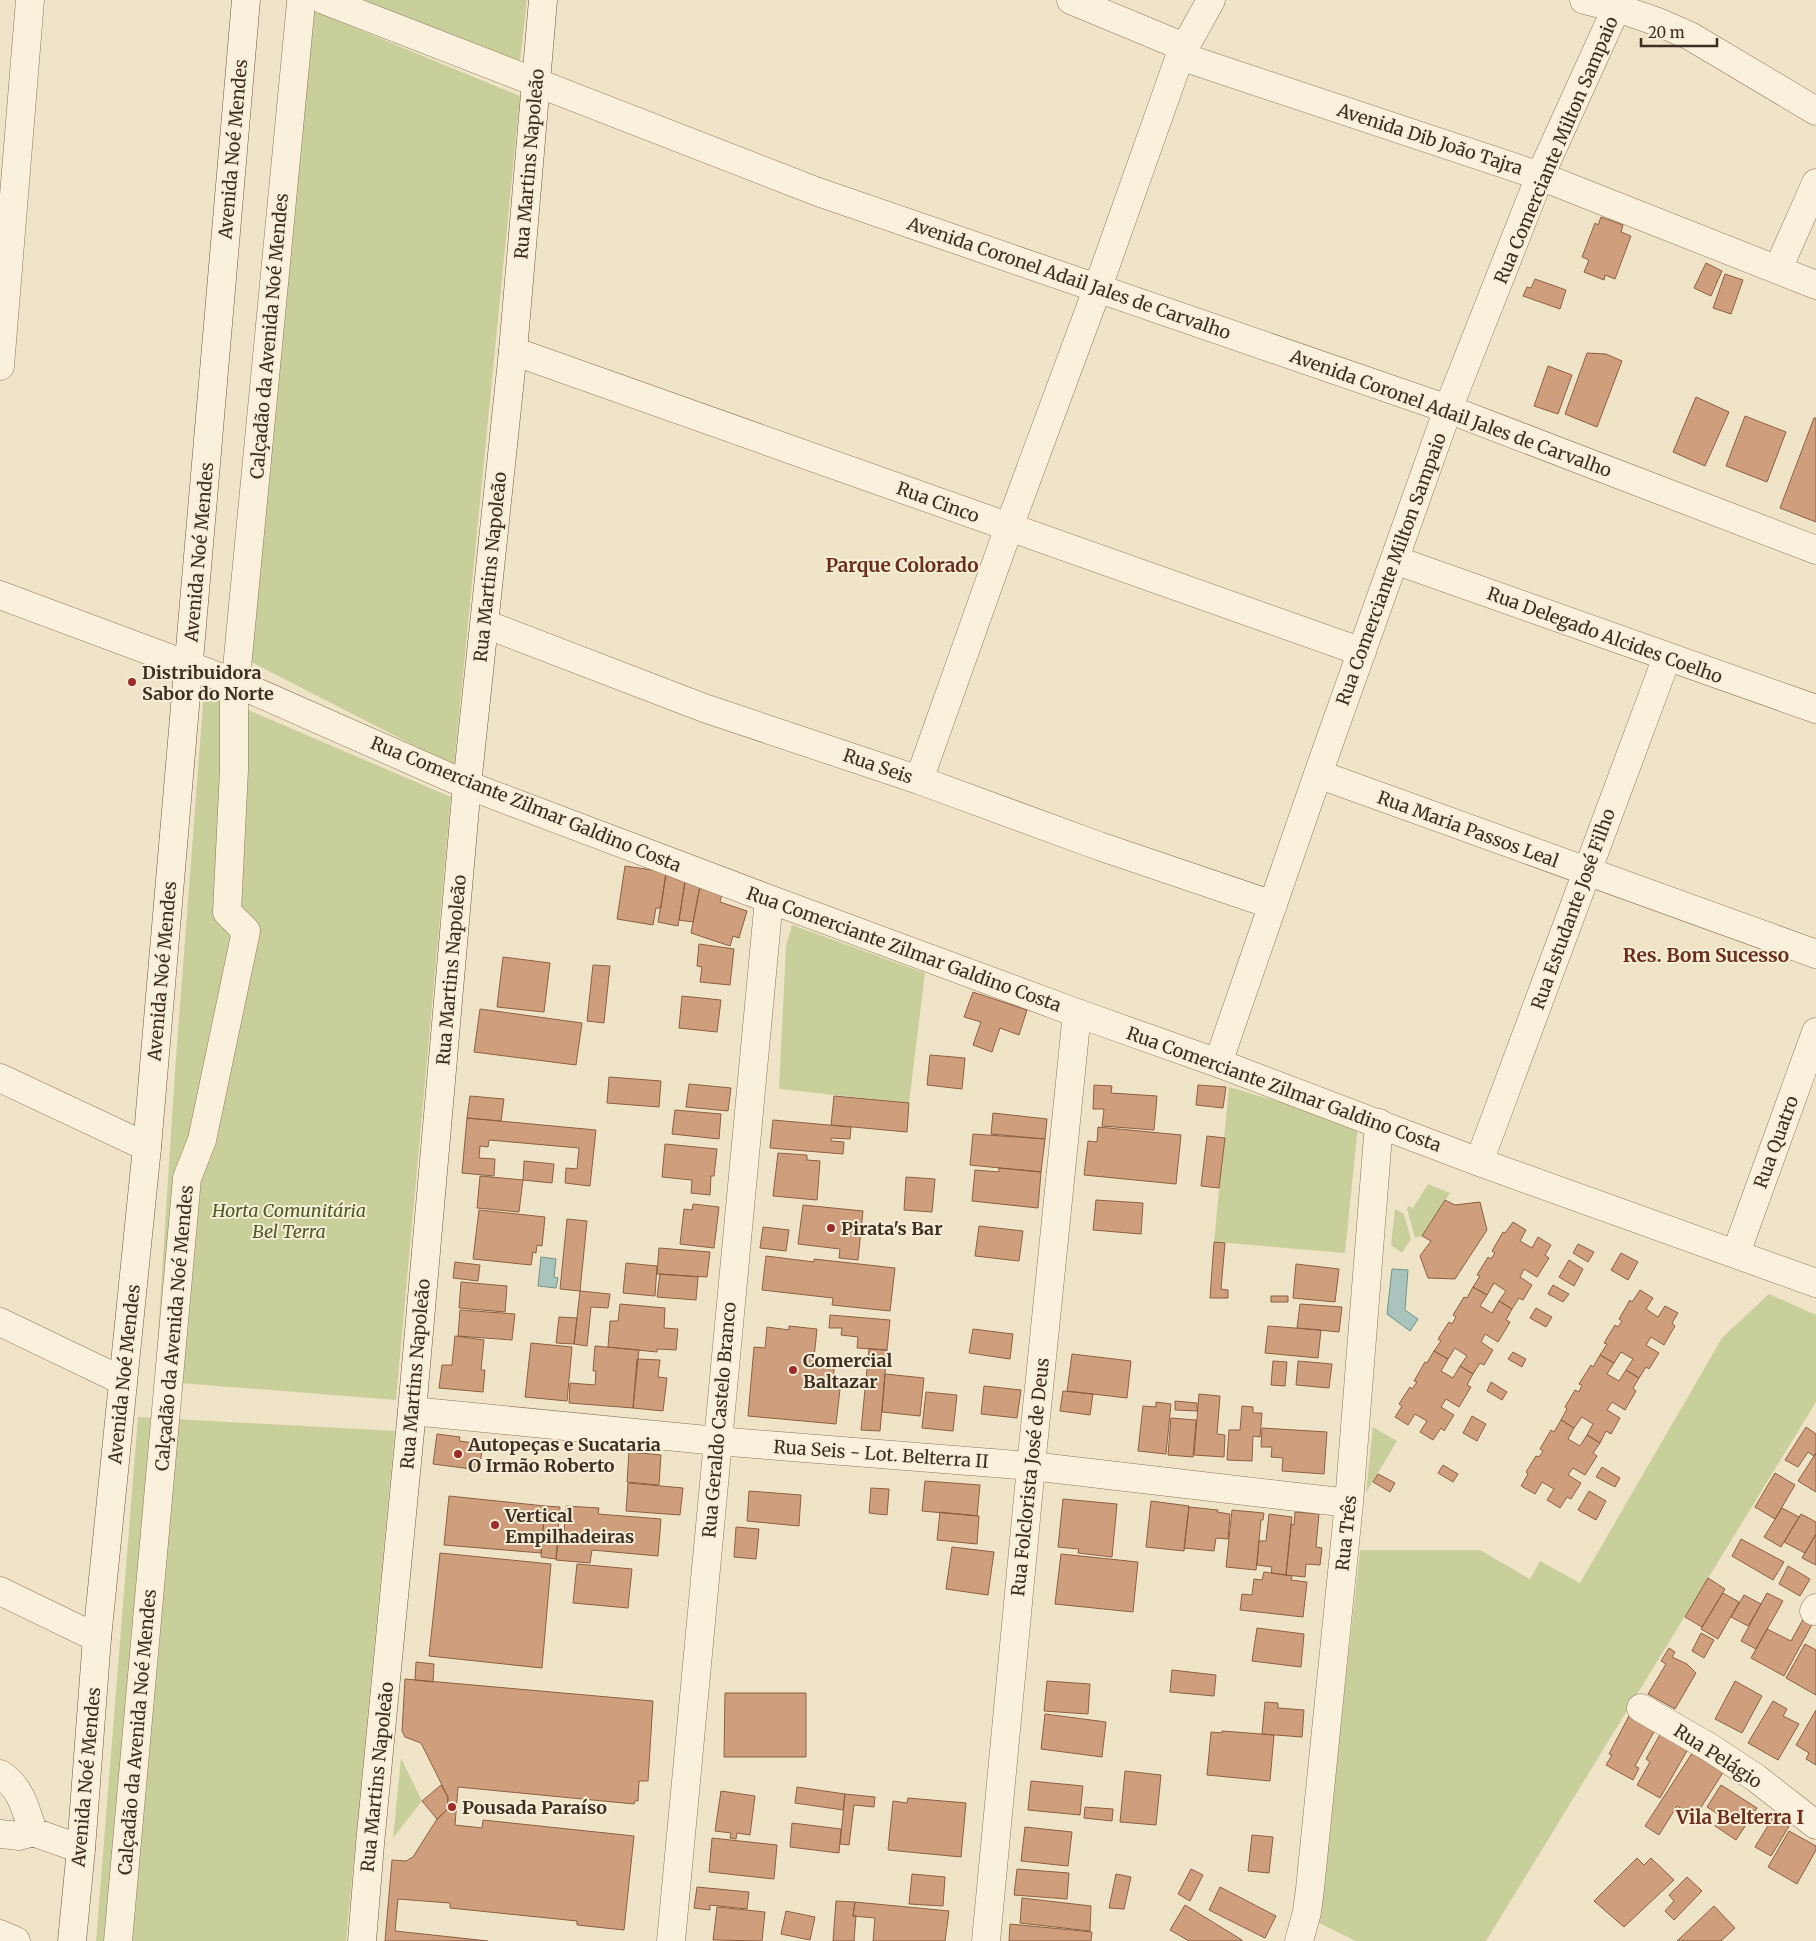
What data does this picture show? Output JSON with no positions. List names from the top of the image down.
{
  "streets": {
    "street": [
      "Avenida Dib João Tajra",
      "Avenida Noé Mendes",
      "Rua Comerciante Milton Sampaio",
      "Rua Martins Napoleão",
      "Avenida Coronel Adail Jales de Carvalho",
      "Calçadão da Avenida Noé Mendes",
      "Rua Cinco",
      "Rua Delegado Alcides Coelho",
      "Rua Seis",
      "Rua Comerciante Zilmar Galdino Costa",
      "Rua Maria Passos Leal",
      "Rua Estudante José Filho",
      "Rua Quatro",
      "Rua Geraldo Castelo Branco",
      "Rua Seis - Lot. Belterra II",
      "Rua Folclorista José de Deus",
      "Rua Três",
      "Rua Pelágio"
    ]
  },
  "crossings": [
    ["Avenida Dib João Tajra", "Rua Comerciante Milton Sampaio"],
    ["Avenida Noé Mendes", "Rua Comerciante Zilmar Galdino Costa"],
    ["Rua Comerciante Milton Sampaio", "Avenida Coronel Adail Jales de Carvalho"],
    ["Rua Comerciante Milton Sampaio", "Rua Cinco"],
    ["Rua Comerciante Milton Sampaio", "Rua Delegado Alcides Coelho"],
    ["Rua Comerciante Milton Sampaio", "Rua Seis"],
    ["Rua Comerciante Milton Sampaio", "Rua Comerciante Zilmar Galdino Costa"],
    ["Rua Comerciante Milton Sampaio", "Rua Maria Passos Leal"],
    ["Rua Martins Napoleão", "Avenida Coronel Adail Jales de Carvalho"],
    ["Rua Martins Napoleão", "Rua Cinco"],
    ["Rua Martins Napoleão", "Rua Seis"],
    ["Rua Martins Napoleão", "Rua Comerciante Zilmar Galdino Costa"],
    ["Rua Martins Napoleão", "Rua Seis - Lot. Belterra II"],
    ["Avenida Coronel Adail Jales de Carvalho", "Calçadão da Avenida Noé Mendes"],
    ["Rua Delegado Alcides Coelho", "Rua Estudante José Filho"],
    ["Rua Comerciante Zilmar Galdino Costa", "Rua Estudante José Filho"],
    ["Rua Comerciante Zilmar Galdino Costa", "Rua Quatro"],
    ["Rua Comerciante Zilmar Galdino Costa", "Rua Geraldo Castelo Branco"],
    ["Rua Comerciante Zilmar Galdino Costa", "Rua Folclorista José de Deus"],
    ["Rua Comerciante Zilmar Galdino Costa", "Rua Três"],
    ["Rua Maria Passos Leal", "Rua Estudante José Filho"],
    ["Rua Geraldo Castelo Branco", "Rua Seis - Lot. Belterra II"],
    ["Rua Seis - Lot. Belterra II", "Rua Folclorista José de Deus"],
    ["Rua Seis - Lot. Belterra II", "Rua Três"]
  ],
  "districts": ["Parque Colorado", "Res. Bom Sucesso", "Vila Belterra I"],
  "parks": ["Horta Comunitária Bel Terra"],
  "places": [
    "Distribuidora Sabor do Norte",
    "Pirata's Bar",
    "Comercial Baltazar",
    "Autopeças e Sucataria O Irmão Roberto",
    "Vertical Empilhadeiras",
    "Pousada Paraíso"
  ],
  "scale_bar": "20 m"
}
